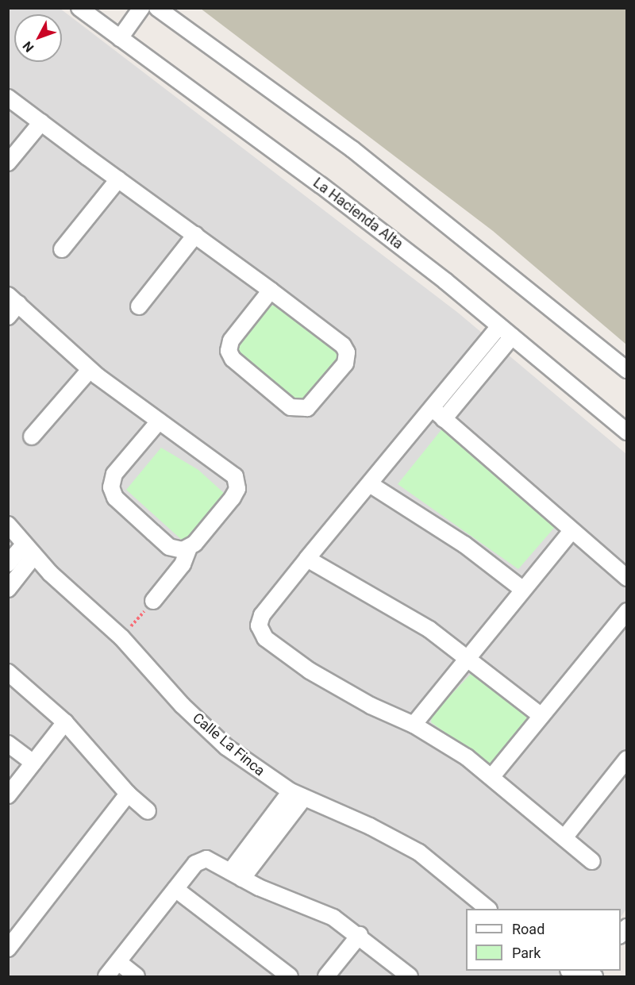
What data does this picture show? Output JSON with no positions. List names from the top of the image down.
{
  "streets": {
    "street": ["La Hacienda Alta", "Calle La Finca"]
  },
  "legend": ["Road", "Park"],
  "north": "bottom left"
}
